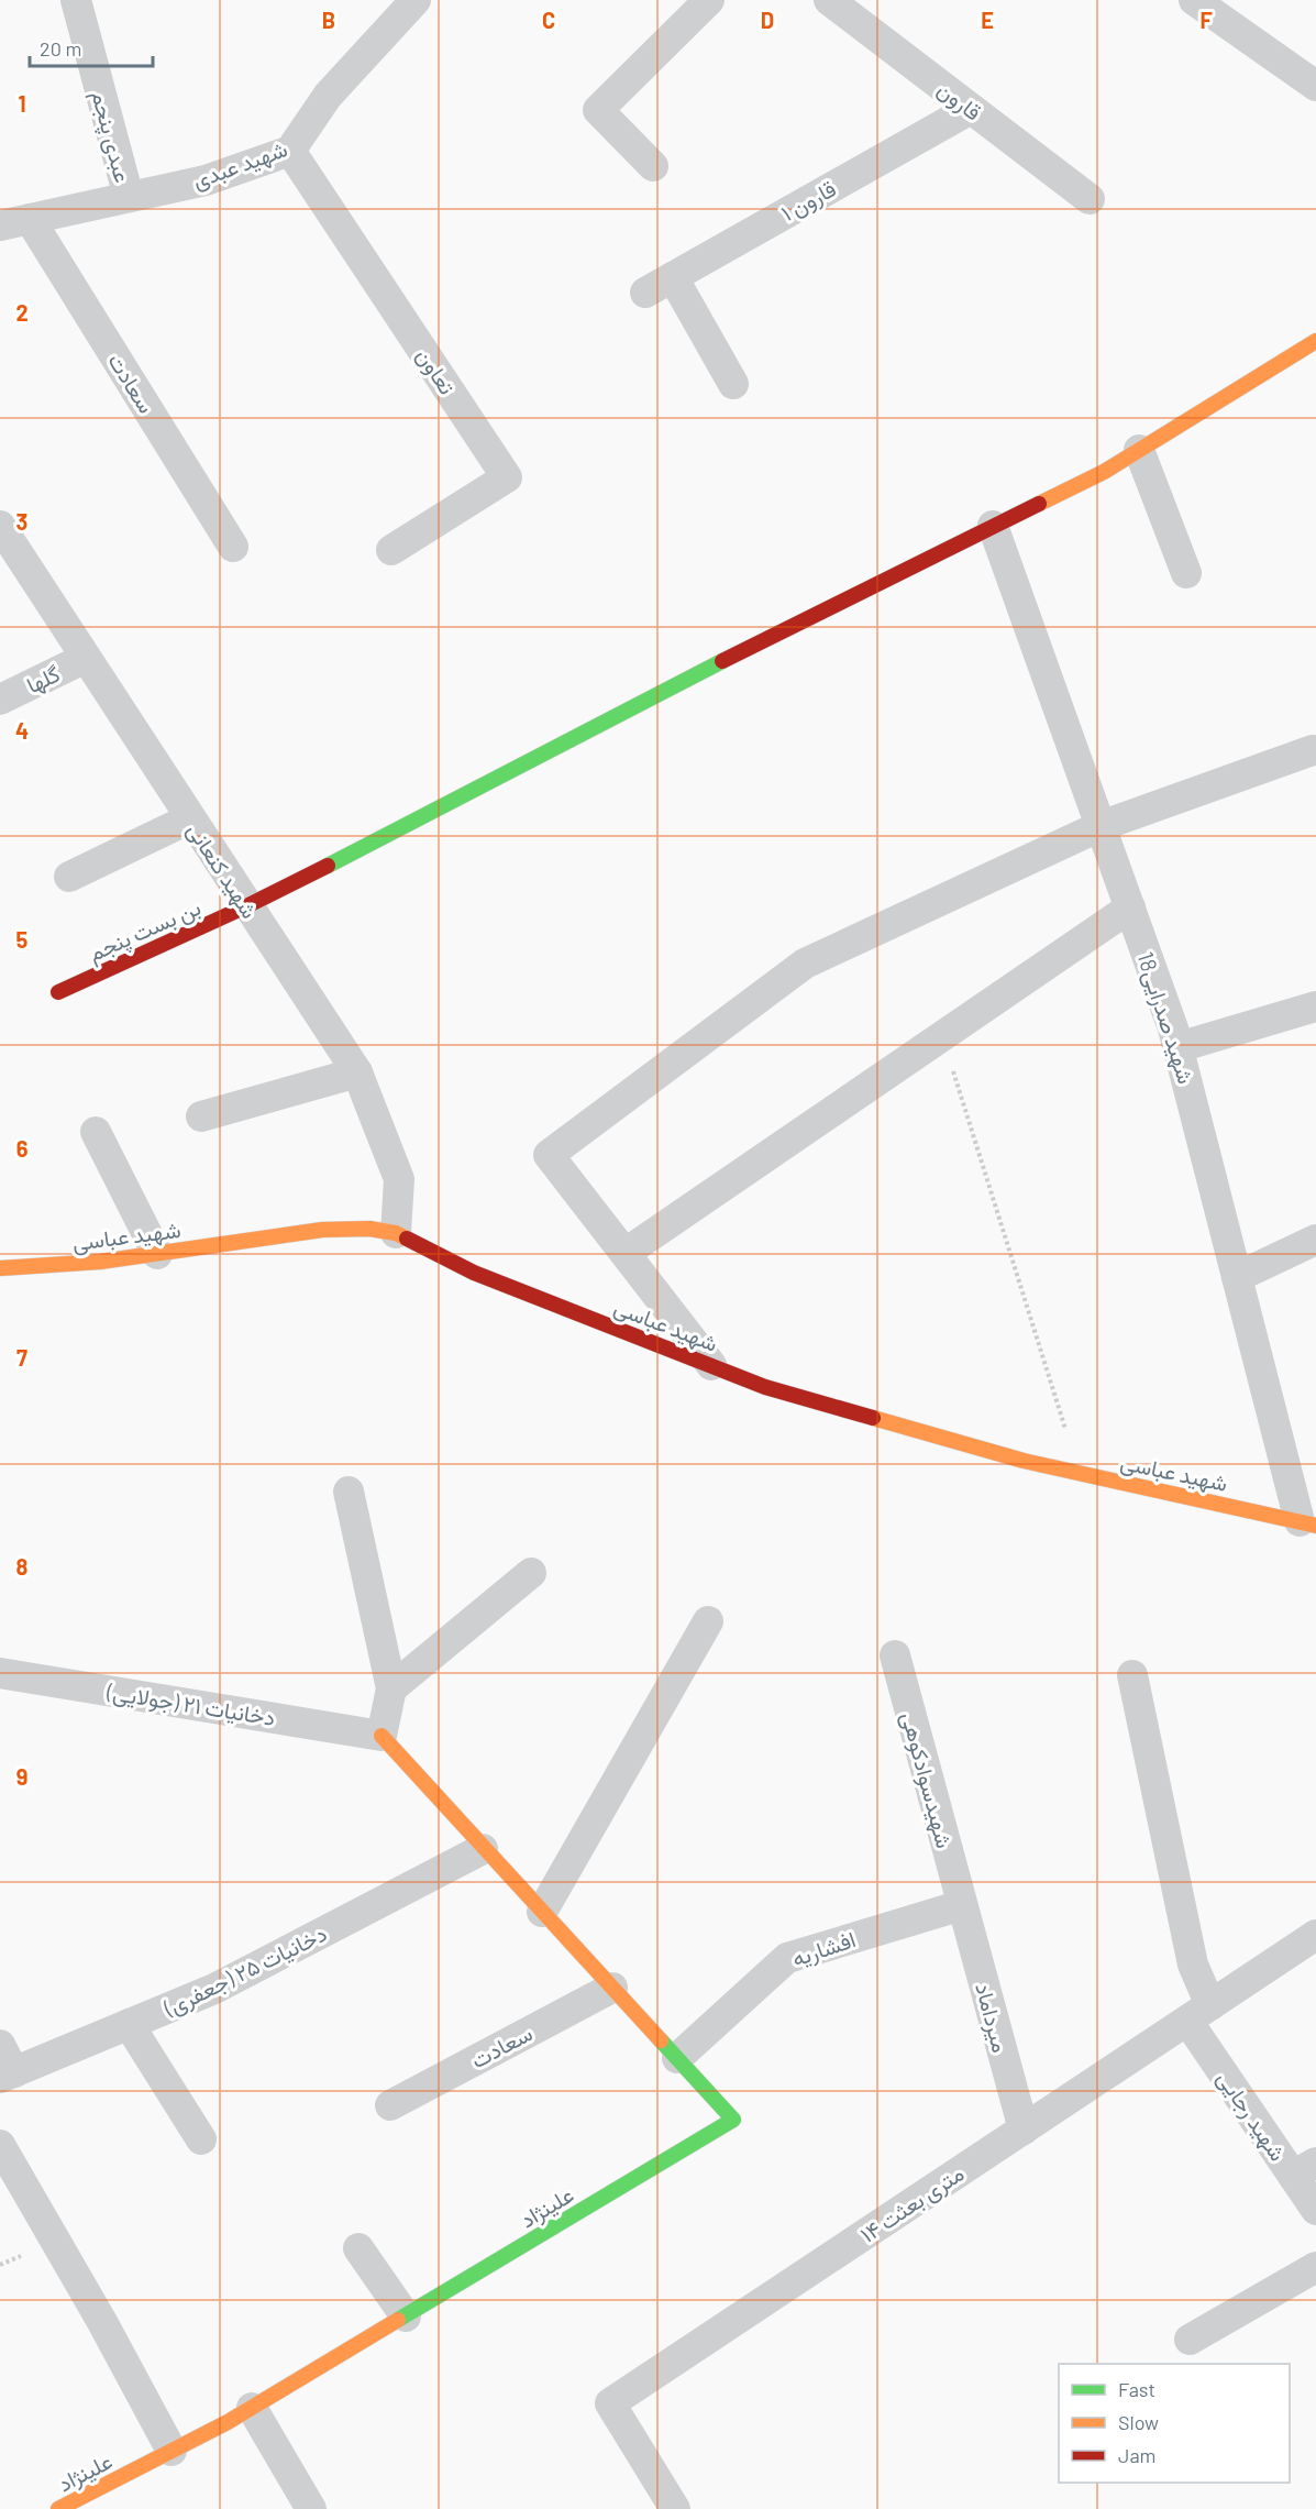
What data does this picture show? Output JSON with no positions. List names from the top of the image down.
{
  "streets": {
    "street": [
      "قارون",
      "عبدی پنجم",
      "شهید عبدی",
      "قارون ۱",
      "تعاون",
      "سعادت",
      "گلها",
      "شهید کنعانی",
      "بن بست پنجم",
      "شهید صدرایی18",
      "شهید عباسی",
      "دخانیات ۲۱ (جولایی)",
      "شهیدسوادکوهی",
      "افشاریه",
      "دخانیات ۲۵ (جعفری)",
      "میرداماد",
      "شهید رجایی",
      "۱۴ متری بعثت",
      "علینژاد"
    ]
  },
  "crossings": [
    ["قارون", "قارون ۱"],
    ["عبدی پنجم", "شهید عبدی"],
    ["شهید عبدی", "تعاون"],
    ["شهید عبدی", "سعادت"],
    ["سعادت", "علینژاد"],
    ["گلها", "شهید کنعانی"],
    ["شهید کنعانی", "بن بست پنجم"],
    ["شهید کنعانی", "شهید عباسی"],
    ["بن بست پنجم", "شهید صدرایی18"],
    ["شهید صدرایی18", "شهید عباسی"],
    ["دخانیات ۲۱ (جولایی)", "علینژاد"],
    ["شهیدسوادکوهی", "افشاریه"],
    ["شهیدسوادکوهی", "میرداماد"],
    ["افشاریه", "میرداماد"],
    ["افشاریه", "علینژاد"],
    ["دخانیات ۲۵ (جعفری)", "علینژاد"],
    ["میرداماد", "۱۴ متری بعثت"],
    ["شهید رجایی", "۱۴ متری بعثت"]
  ],
  "legend": ["Fast", "Slow", "Jam"],
  "scale_bar": "20 m",
  "grid": {
    "columns": [
      "B",
      "C",
      "D",
      "E",
      "F"
    ],
    "rows": [
      "1",
      "2",
      "3",
      "4",
      "5",
      "6",
      "7",
      "8",
      "9"
    ]
  }
}
